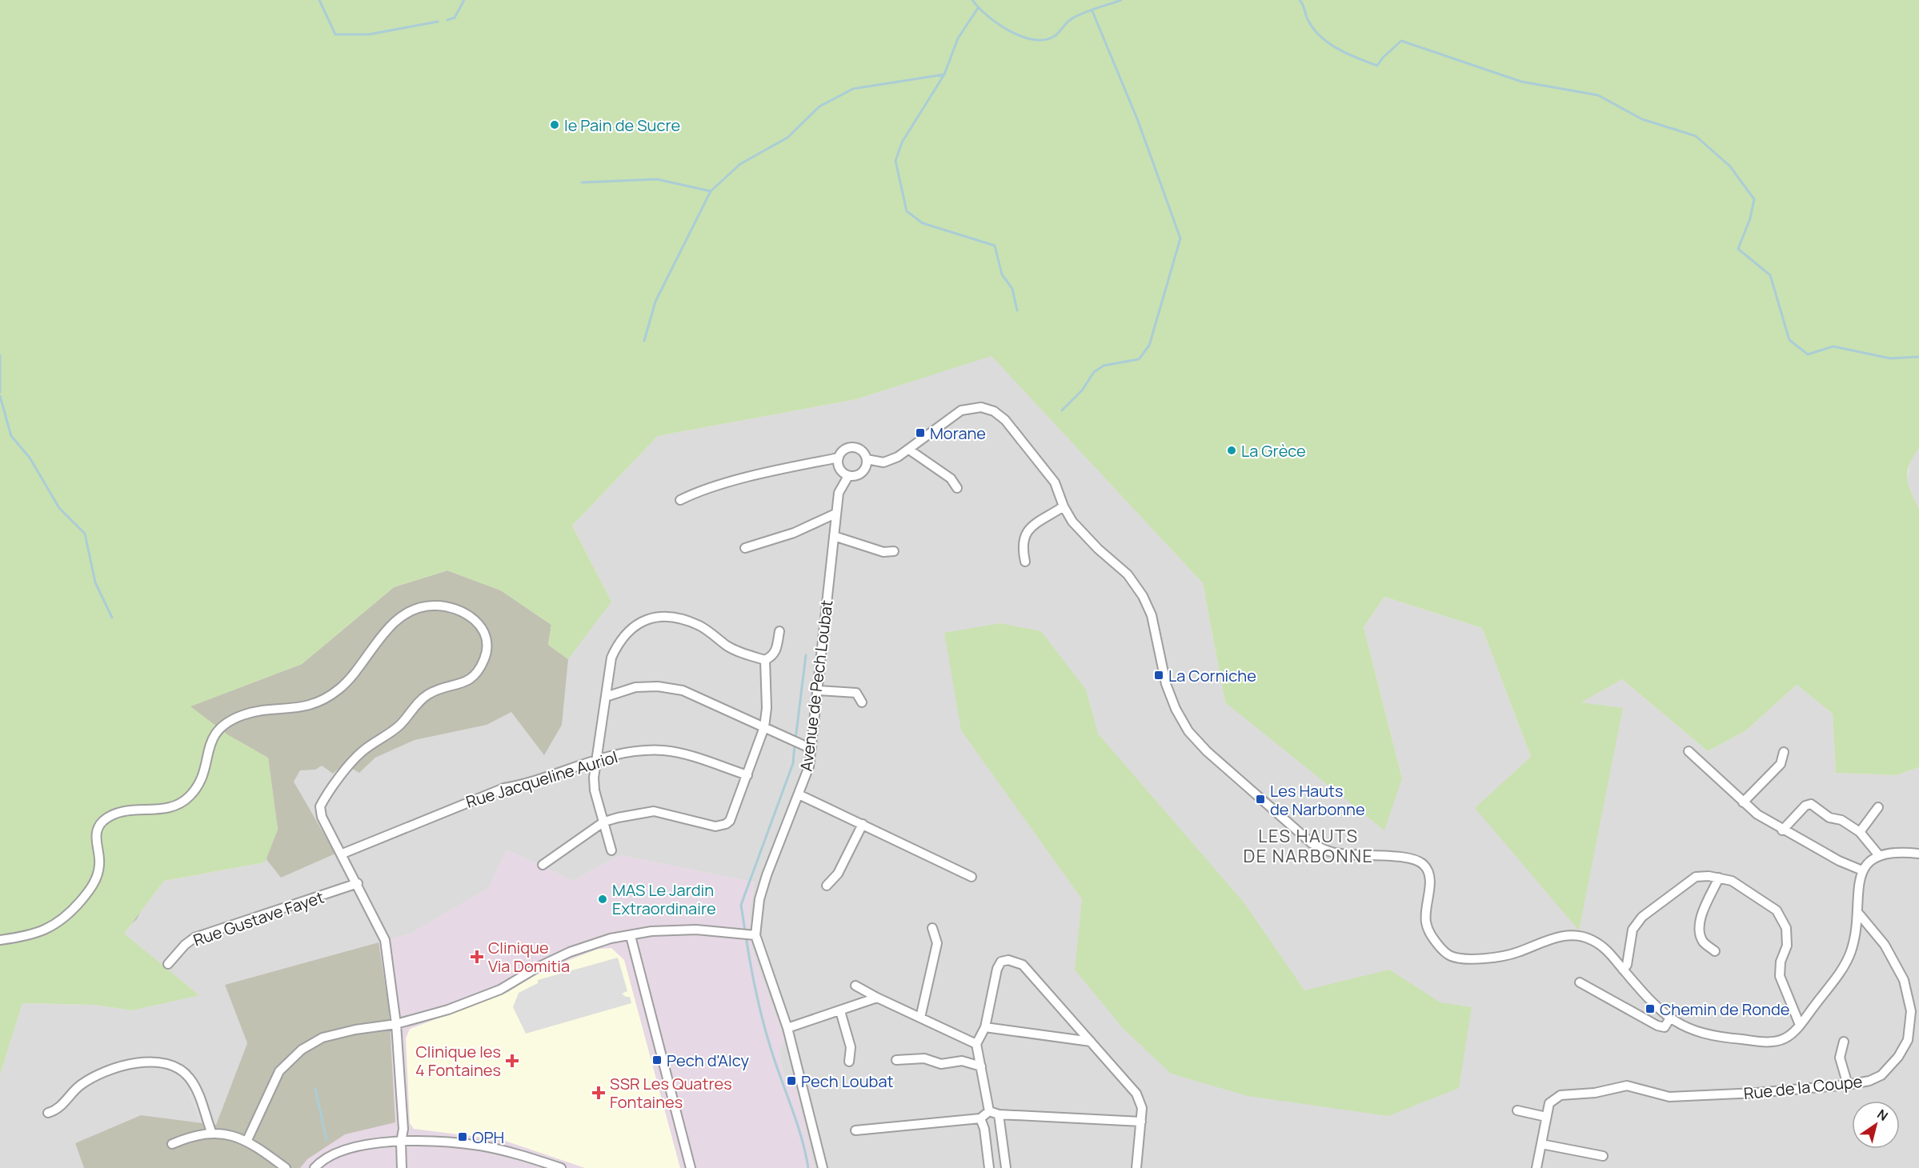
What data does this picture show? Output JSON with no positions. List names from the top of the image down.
{
  "streets": {
    "street": [
      "Avenue de Pech Loubat",
      "Rue Jacqueline Auriol",
      "Rue Gustave Fayet",
      "Rue de la Coupe"
    ]
  },
  "districts": ["LES HAUTS DE NARBONNE"],
  "places": {
    "other": ["le Pain de Sucre", "La Grèce", "MAS Le Jardin Extraordinaire"],
    "transit": [
      "Morane",
      "La Corniche",
      "Les Hauts de Narbonne",
      "Chemin de Ronde",
      "Pech d'Alcy",
      "Pech Loubat",
      "OPH"
    ],
    "health": ["Clinique Via Domitia", "Clinique les 4 Fontaines", "SSR Les Quatres Fontaines"]
  },
  "north": "top right"
}
